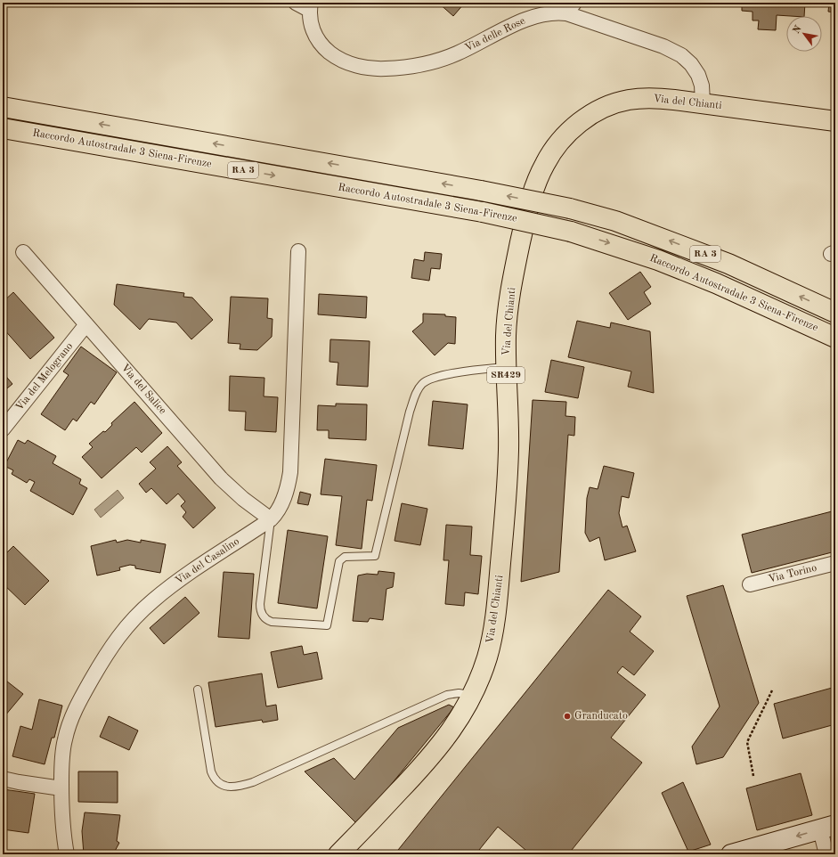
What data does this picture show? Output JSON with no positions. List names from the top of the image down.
{
  "streets": {
    "main road": [
      "Via del Chianti",
      "Raccordo Autostradale 3 Siena-Firenze",
      "RA 3",
      "SR429"
    ],
    "street": [
      "Via delle Rose",
      "Via del Melograno",
      "Via del Salice",
      "Via del Casalino",
      "Via Torino"
    ]
  },
  "crossings": [
    ["Via delle Rose", "Via del Chianti"],
    ["Via del Melograno", "Via del Salice"],
    ["Via del Salice", "Via del Casalino"]
  ],
  "places": ["Granducato"],
  "north": "top left"
}
